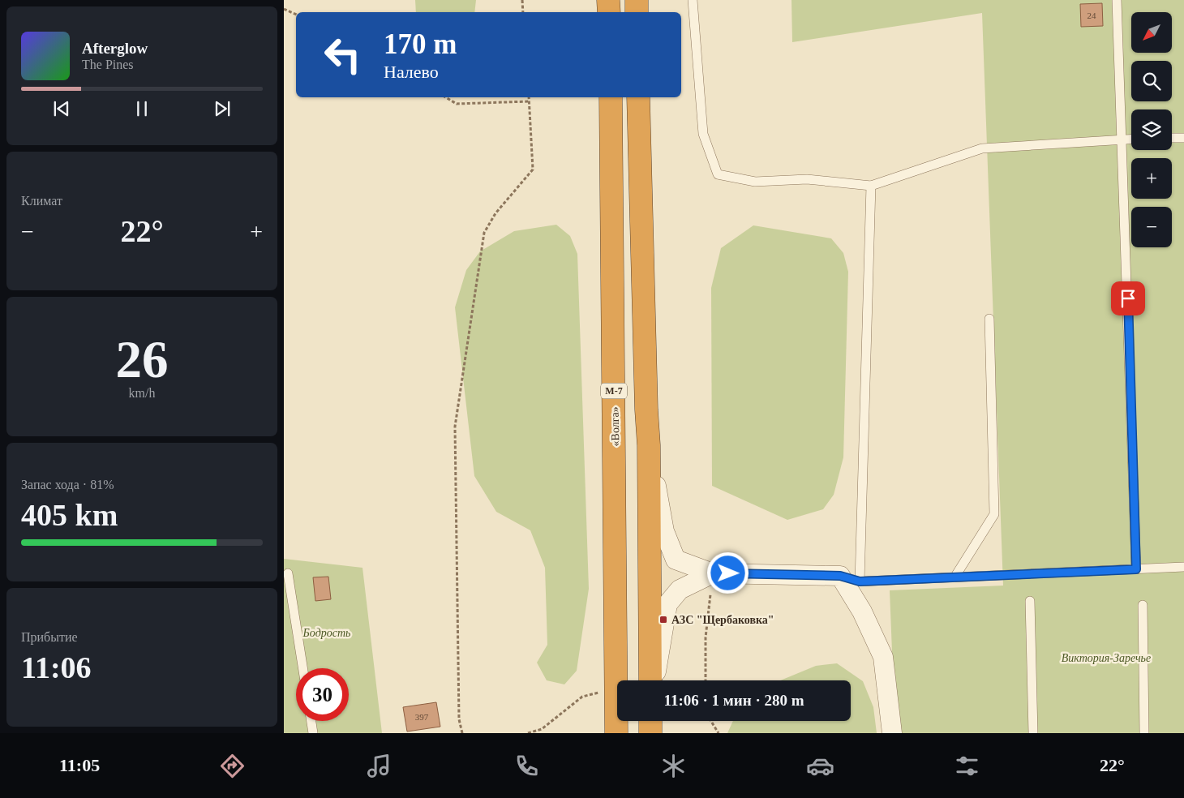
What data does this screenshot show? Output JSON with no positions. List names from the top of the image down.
{
  "streets": {
    "highway": ["М-7", "«Волга»"]
  },
  "parks": ["Бодрость", "Виктория-Заречье"],
  "places": {
    "transit": ["АЗС \"Щербаковка\""]
  },
  "house_numbers": ["24", "397"],
  "north": "bottom left",
  "page": {
    "map_buttons": ["+", "−"],
    "turn": ["170 m", "Налево"],
    "song": ["Afterglow", "The Pines"],
    "tile": [
      "Климат",
      ["26", "km/h"],
      ["Запас хода · 81%", "405 km"],
      ["Прибытие", "11:06"]
    ],
    "heat": ["−", "22°", "+"],
    "limit": "30",
    "trip": "11:06 · 1 мин · 280 m",
    "tabs": ["11:05", "22°"]
  }
}
